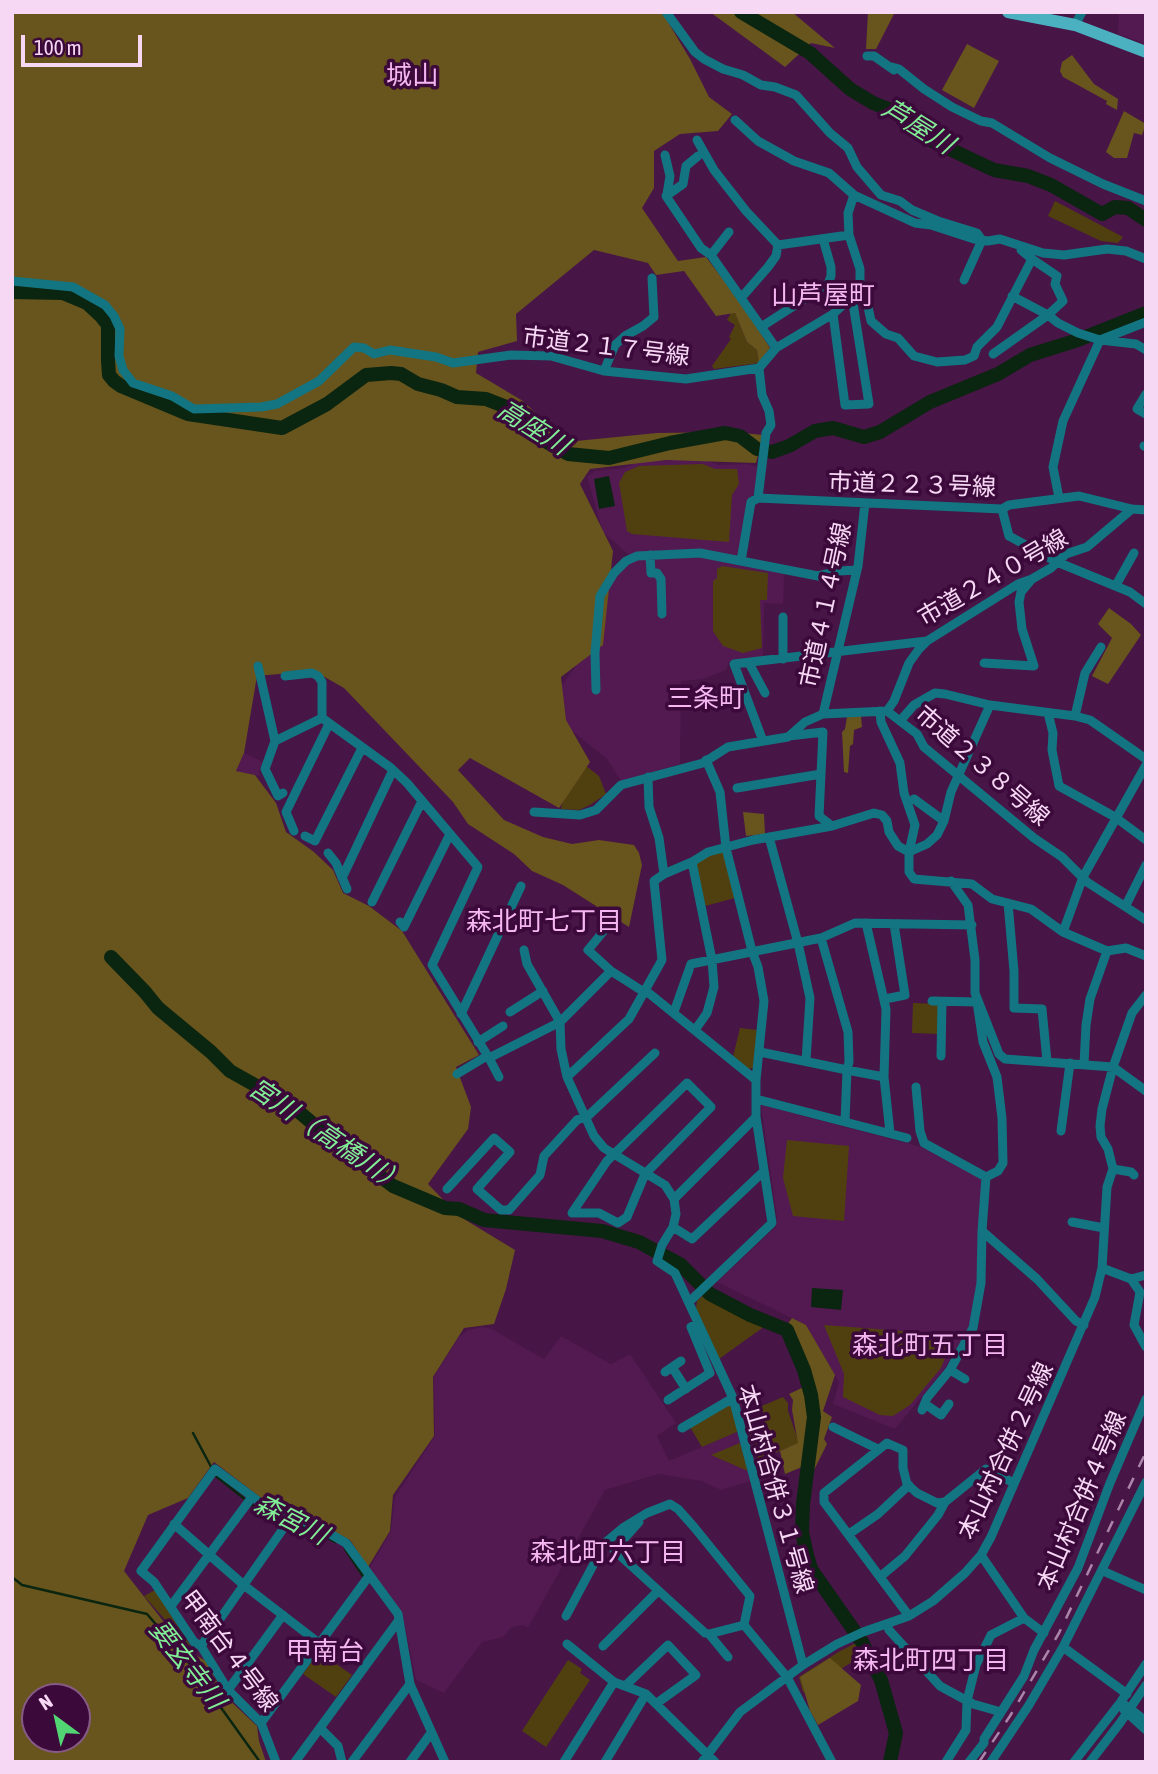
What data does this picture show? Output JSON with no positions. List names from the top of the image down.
{
  "streets": {
    "street": [
      "市道２１７号線",
      "市道２２３号線",
      "市道２４０号線",
      "市道４１４号線",
      "市道２３８号線",
      "本山村合併２号線",
      "本山村合併３１号線",
      "本山村合併４号線",
      "甲南台４号線"
    ]
  },
  "crossings": [
    ["市道２２３号線", "市道２４０号線"],
    ["市道２２３号線", "市道４１４号線"],
    ["市道２４０号線", "市道４１４号線"],
    ["市道２４０号線", "市道２３８号線"],
    ["市道４１４号線", "市道２３８号線"],
    ["本山村合併２号線", "本山村合併３１号線"]
  ],
  "districts": [
    "城山",
    "山芦屋町",
    "三条町",
    "森北町七丁目",
    "森北町五丁目",
    "森北町六丁目",
    "甲南台",
    "森北町四丁目"
  ],
  "water": [
    "芦屋川",
    "高座川",
    "宮川（高橋川）",
    "森宮川",
    "要玄寺川"
  ],
  "scale_bar": "100 m",
  "north": "top left"
}
